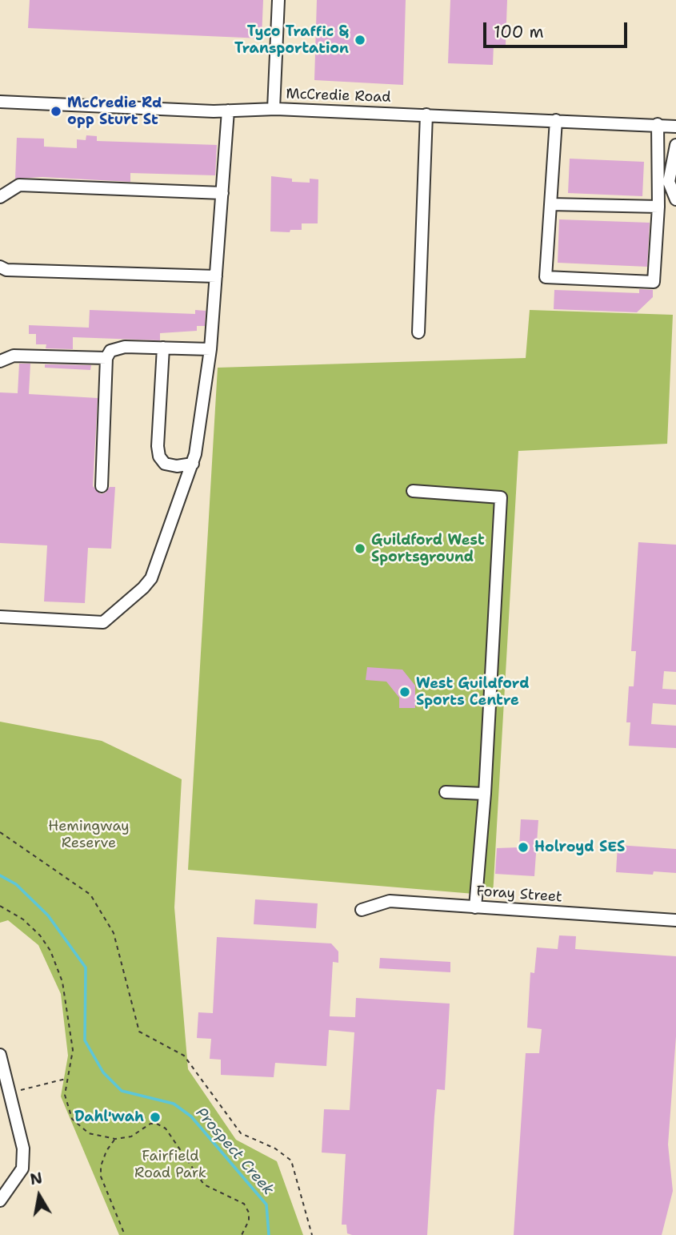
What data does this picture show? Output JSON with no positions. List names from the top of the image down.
{
  "streets": {
    "street": ["McCredie Road", "Foray Street"]
  },
  "water": ["Prospect Creek"],
  "parks": ["Hemingway Reserve", "Fairfield Road Park"],
  "places": [
    "Tyco Traffic & Transportation",
    "McCredie Rd opp Sturt St",
    "Guildford West Sportsground",
    "West Guildford Sports Centre",
    "Holroyd SES",
    "Dahl'wah"
  ],
  "scale_bar": "100 m",
  "north": "top"
}
